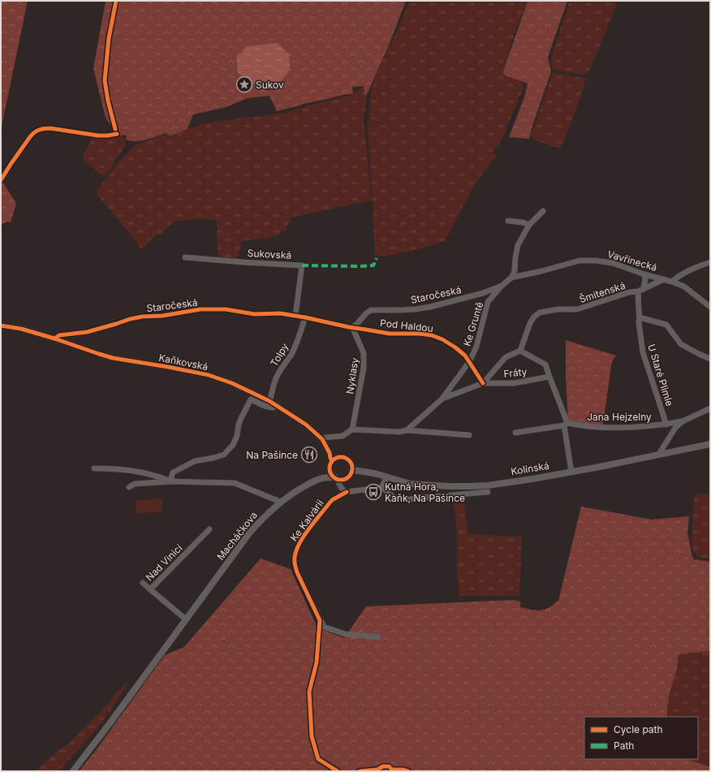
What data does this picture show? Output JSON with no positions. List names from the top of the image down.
{
  "streets": {
    "street": [
      "Sukovská",
      "Vavřinecká",
      "Šmitenská",
      "Staročeská",
      "Ke Gruntě",
      "Pod Haldou",
      "Tolpy",
      "Kaňkovská",
      "Fráty",
      "U Staré Plimle",
      "Nyklasy",
      "Jana Hejzelny",
      "Kolínská",
      "Ke Kalvárii",
      "Macháčkova",
      "Nad Vinicí"
    ]
  },
  "crossings": [
    ["Sukovská", "Staročeská"],
    ["Vavřinecká", "Šmitenská"],
    ["Vavřinecká", "Ke Gruntě"],
    ["Šmitenská", "Fráty"],
    ["Šmitenská", "U Staré Plimle"],
    ["Staročeská", "Ke Gruntě"],
    ["Staročeská", "Pod Haldou"],
    ["Staročeská", "Tolpy"],
    ["Staročeská", "Kaňkovská"],
    ["Staročeská", "Nyklasy"],
    ["Ke Gruntě", "Pod Haldou"],
    ["Ke Gruntě", "Fráty"],
    ["Pod Haldou", "Nyklasy"],
    ["Tolpy", "Kaňkovská"],
    ["Kaňkovská", "Kolínská"],
    ["Fráty", "Jana Hejzelny"],
    ["U Staré Plimle", "Jana Hejzelny"],
    ["Macháčkova", "Nad Vinicí"]
  ],
  "places": {
    "place": ["Sukov"],
    "restaurant": ["Na Pašince"],
    "bus stop": ["Kutná Hora, Kaňk, Na Pašince"]
  },
  "legend": ["Cycle path", "Path"]
}
